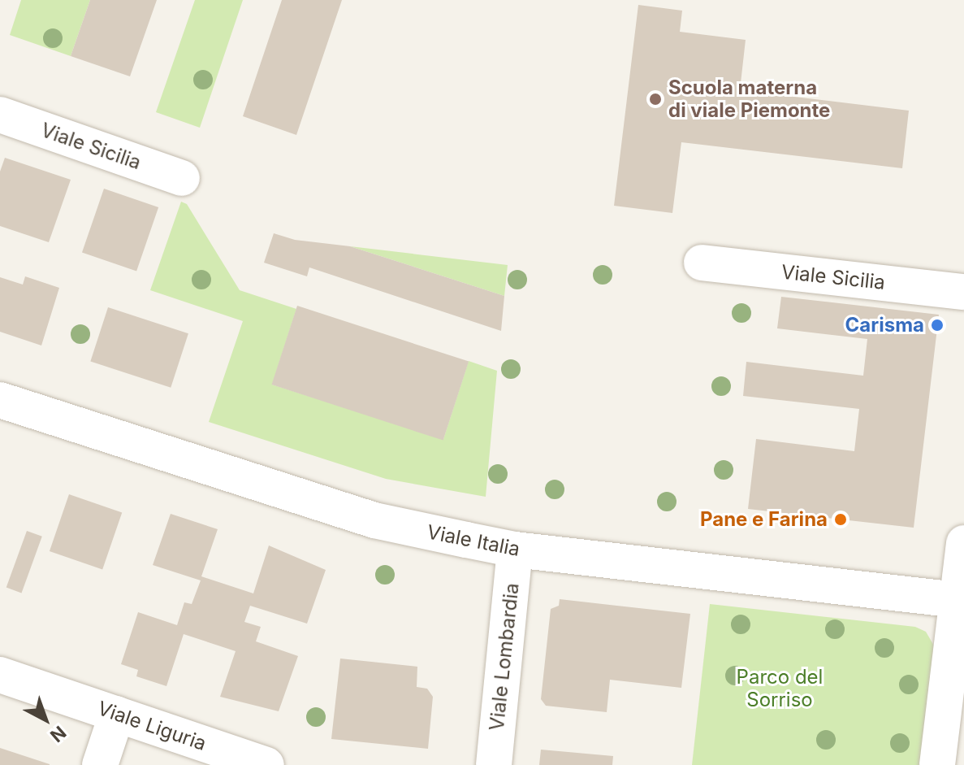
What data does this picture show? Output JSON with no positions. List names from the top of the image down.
{
  "streets": {
    "street": [
      "Viale Sicilia",
      "Viale Italia",
      "Viale Lombardia",
      "Viale Liguria"
    ]
  },
  "crossings": [
    ["Viale Italia", "Viale Lombardia"]
  ],
  "parks": ["Parco del Sorriso"],
  "places": ["Scuola materna di viale Piemonte", "Carisma", "Pane e Farina"],
  "north": "bottom right"
}
